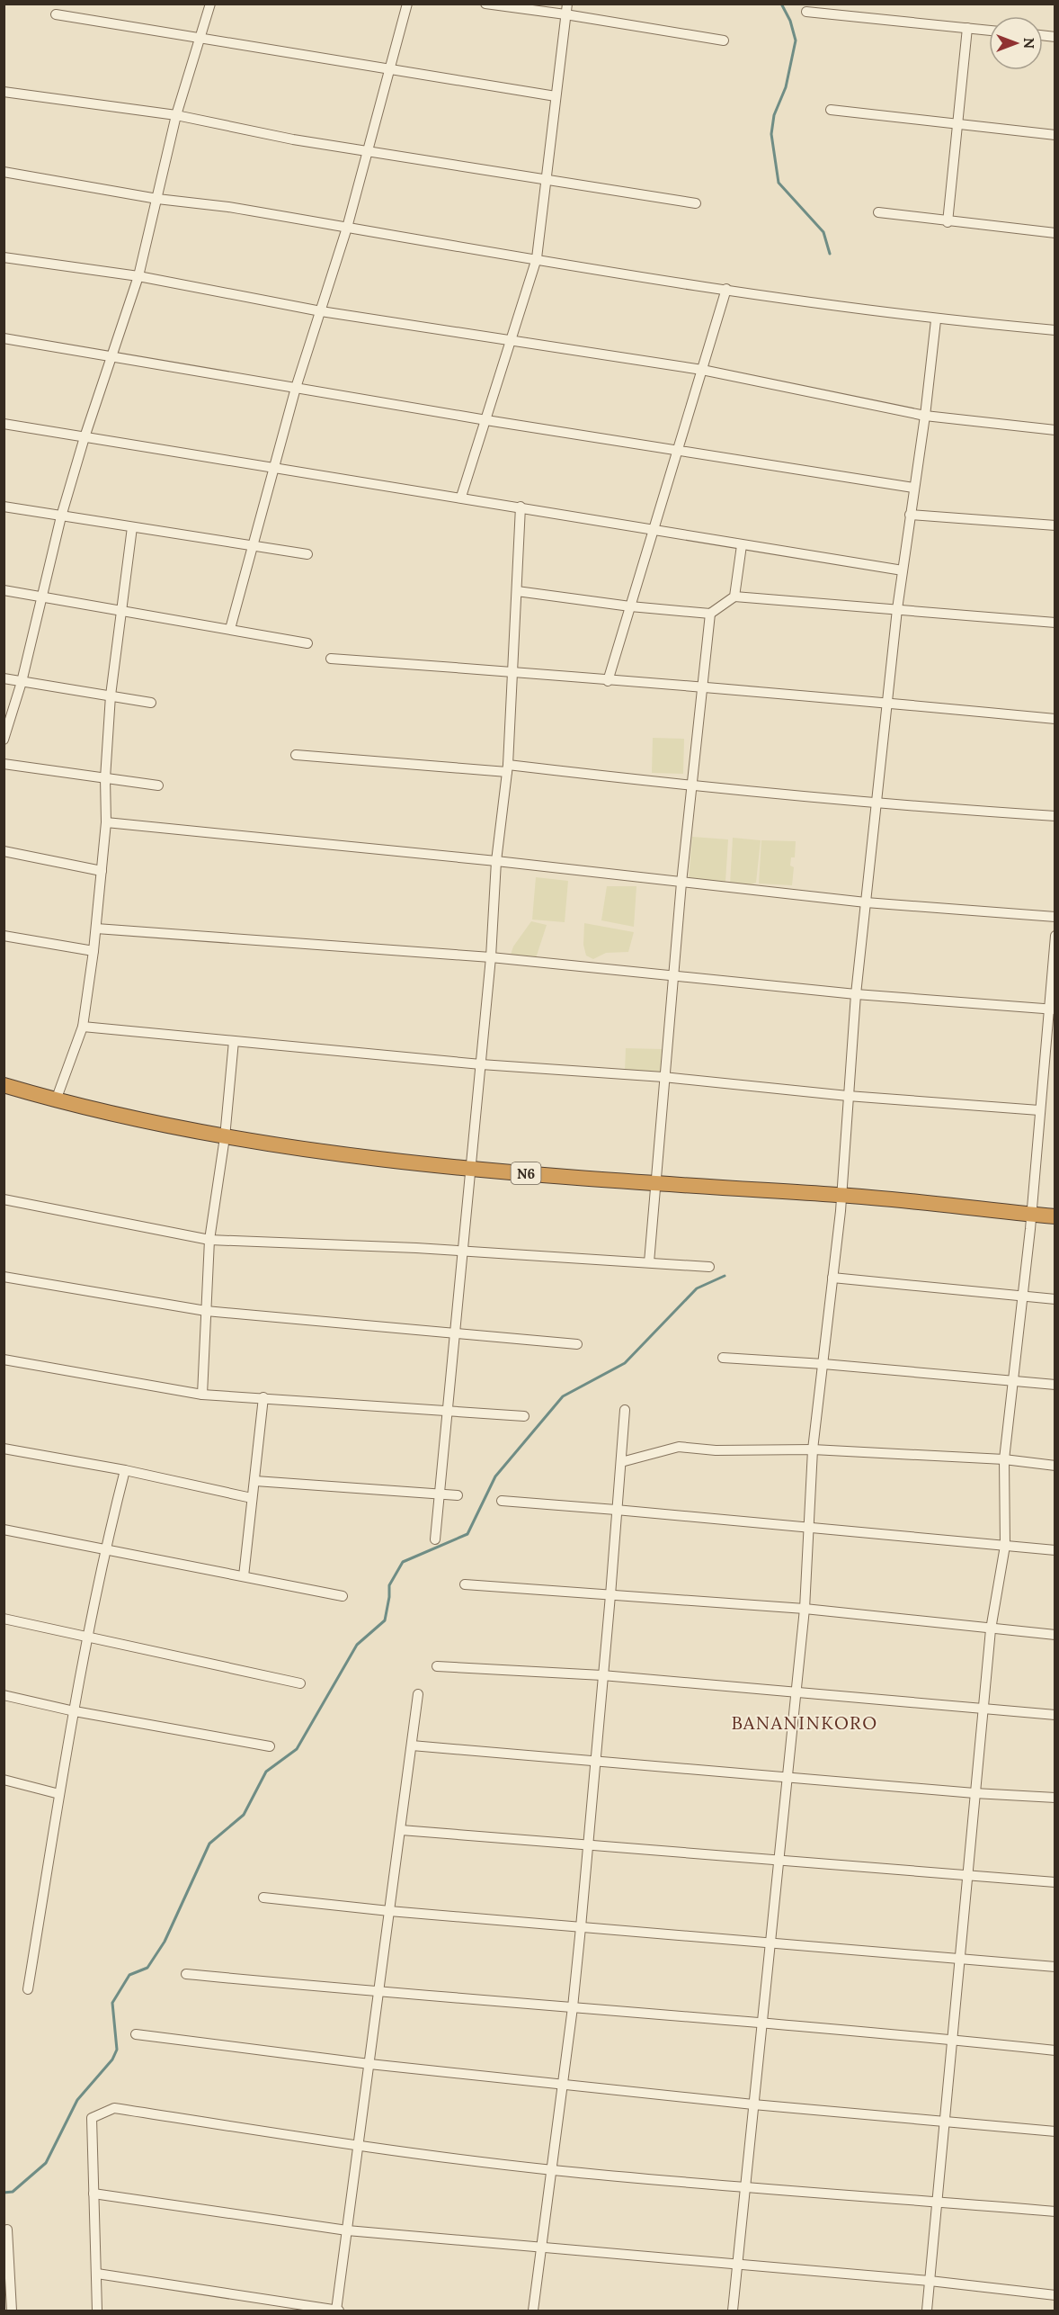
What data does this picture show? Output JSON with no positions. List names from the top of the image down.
{
  "streets": {
    "highway": ["N6"]
  },
  "districts": ["BANANINKORO"],
  "north": "right"
}
